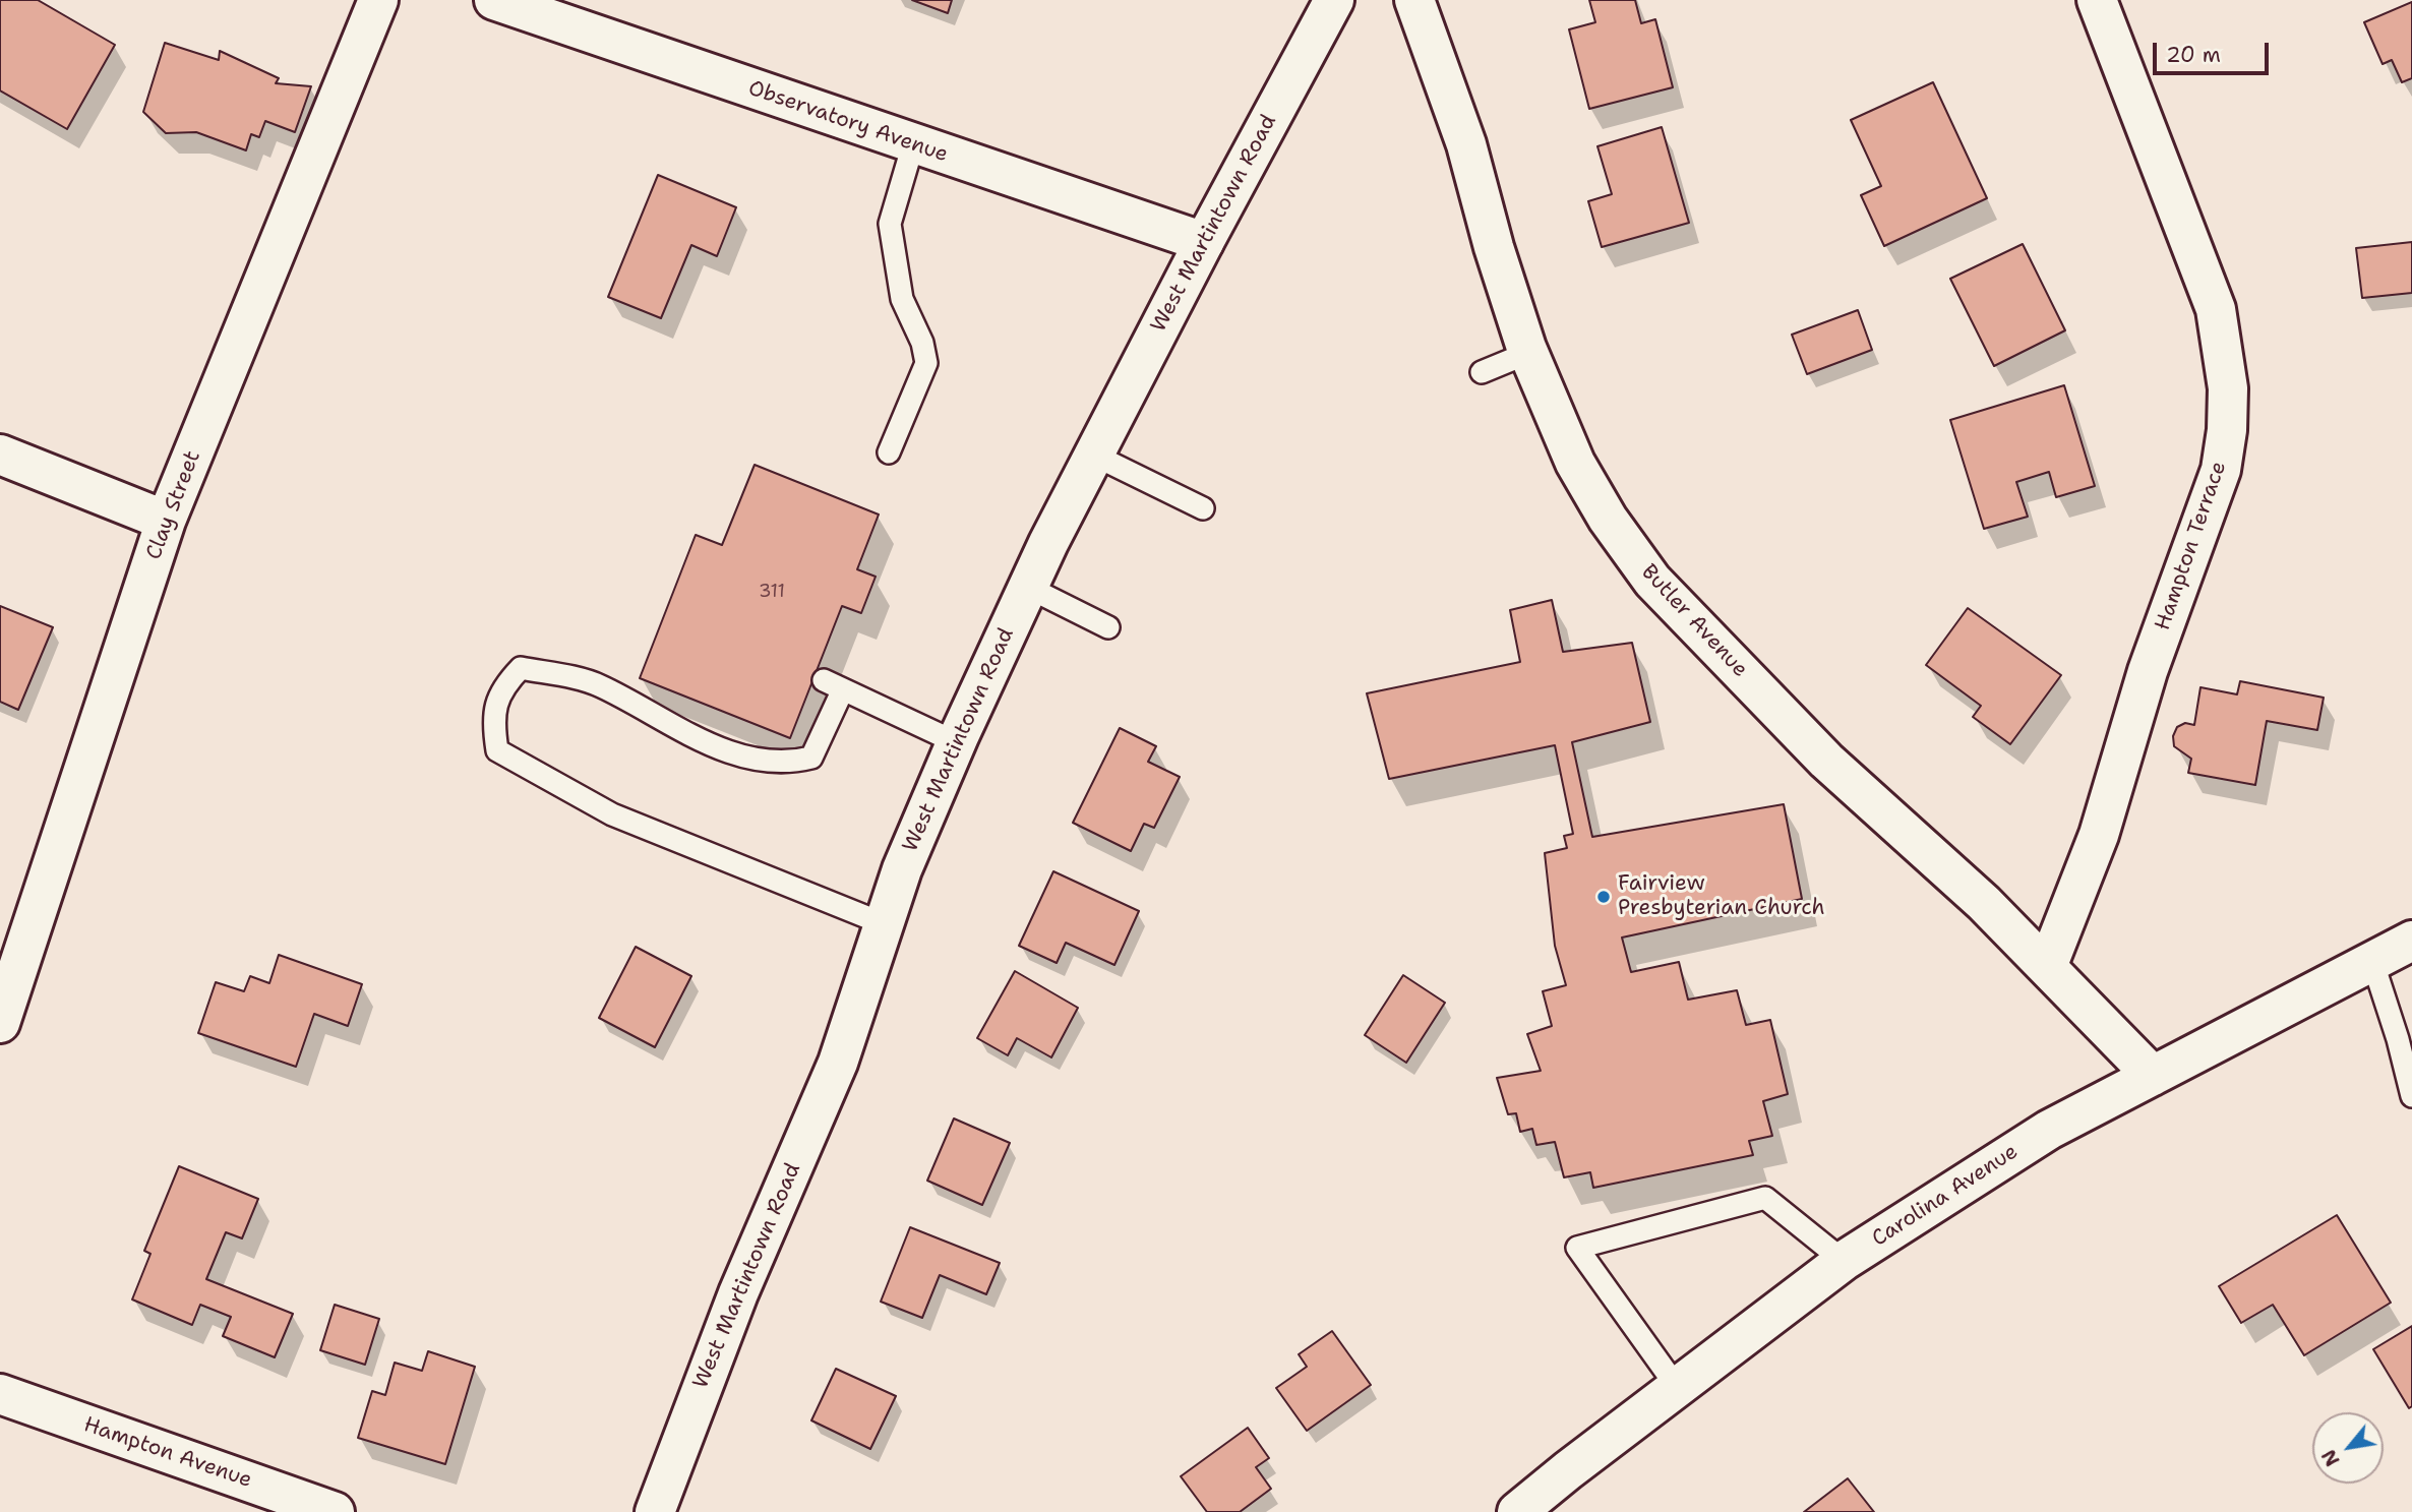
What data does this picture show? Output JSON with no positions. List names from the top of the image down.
{
  "streets": {
    "street": [
      "Observatory Avenue",
      "West Martintown Road",
      "Clay Street",
      "Hampton Terrace",
      "Butler Avenue",
      "Carolina Avenue",
      "Hampton Avenue"
    ]
  },
  "crossings": [
    ["Observatory Avenue", "West Martintown Road"],
    ["Hampton Terrace", "Butler Avenue"],
    ["Butler Avenue", "Carolina Avenue"]
  ],
  "places": ["Fairview Presbyterian Church"],
  "house_numbers": ["311"],
  "scale_bar": "20 m",
  "north": "bottom left"
}
